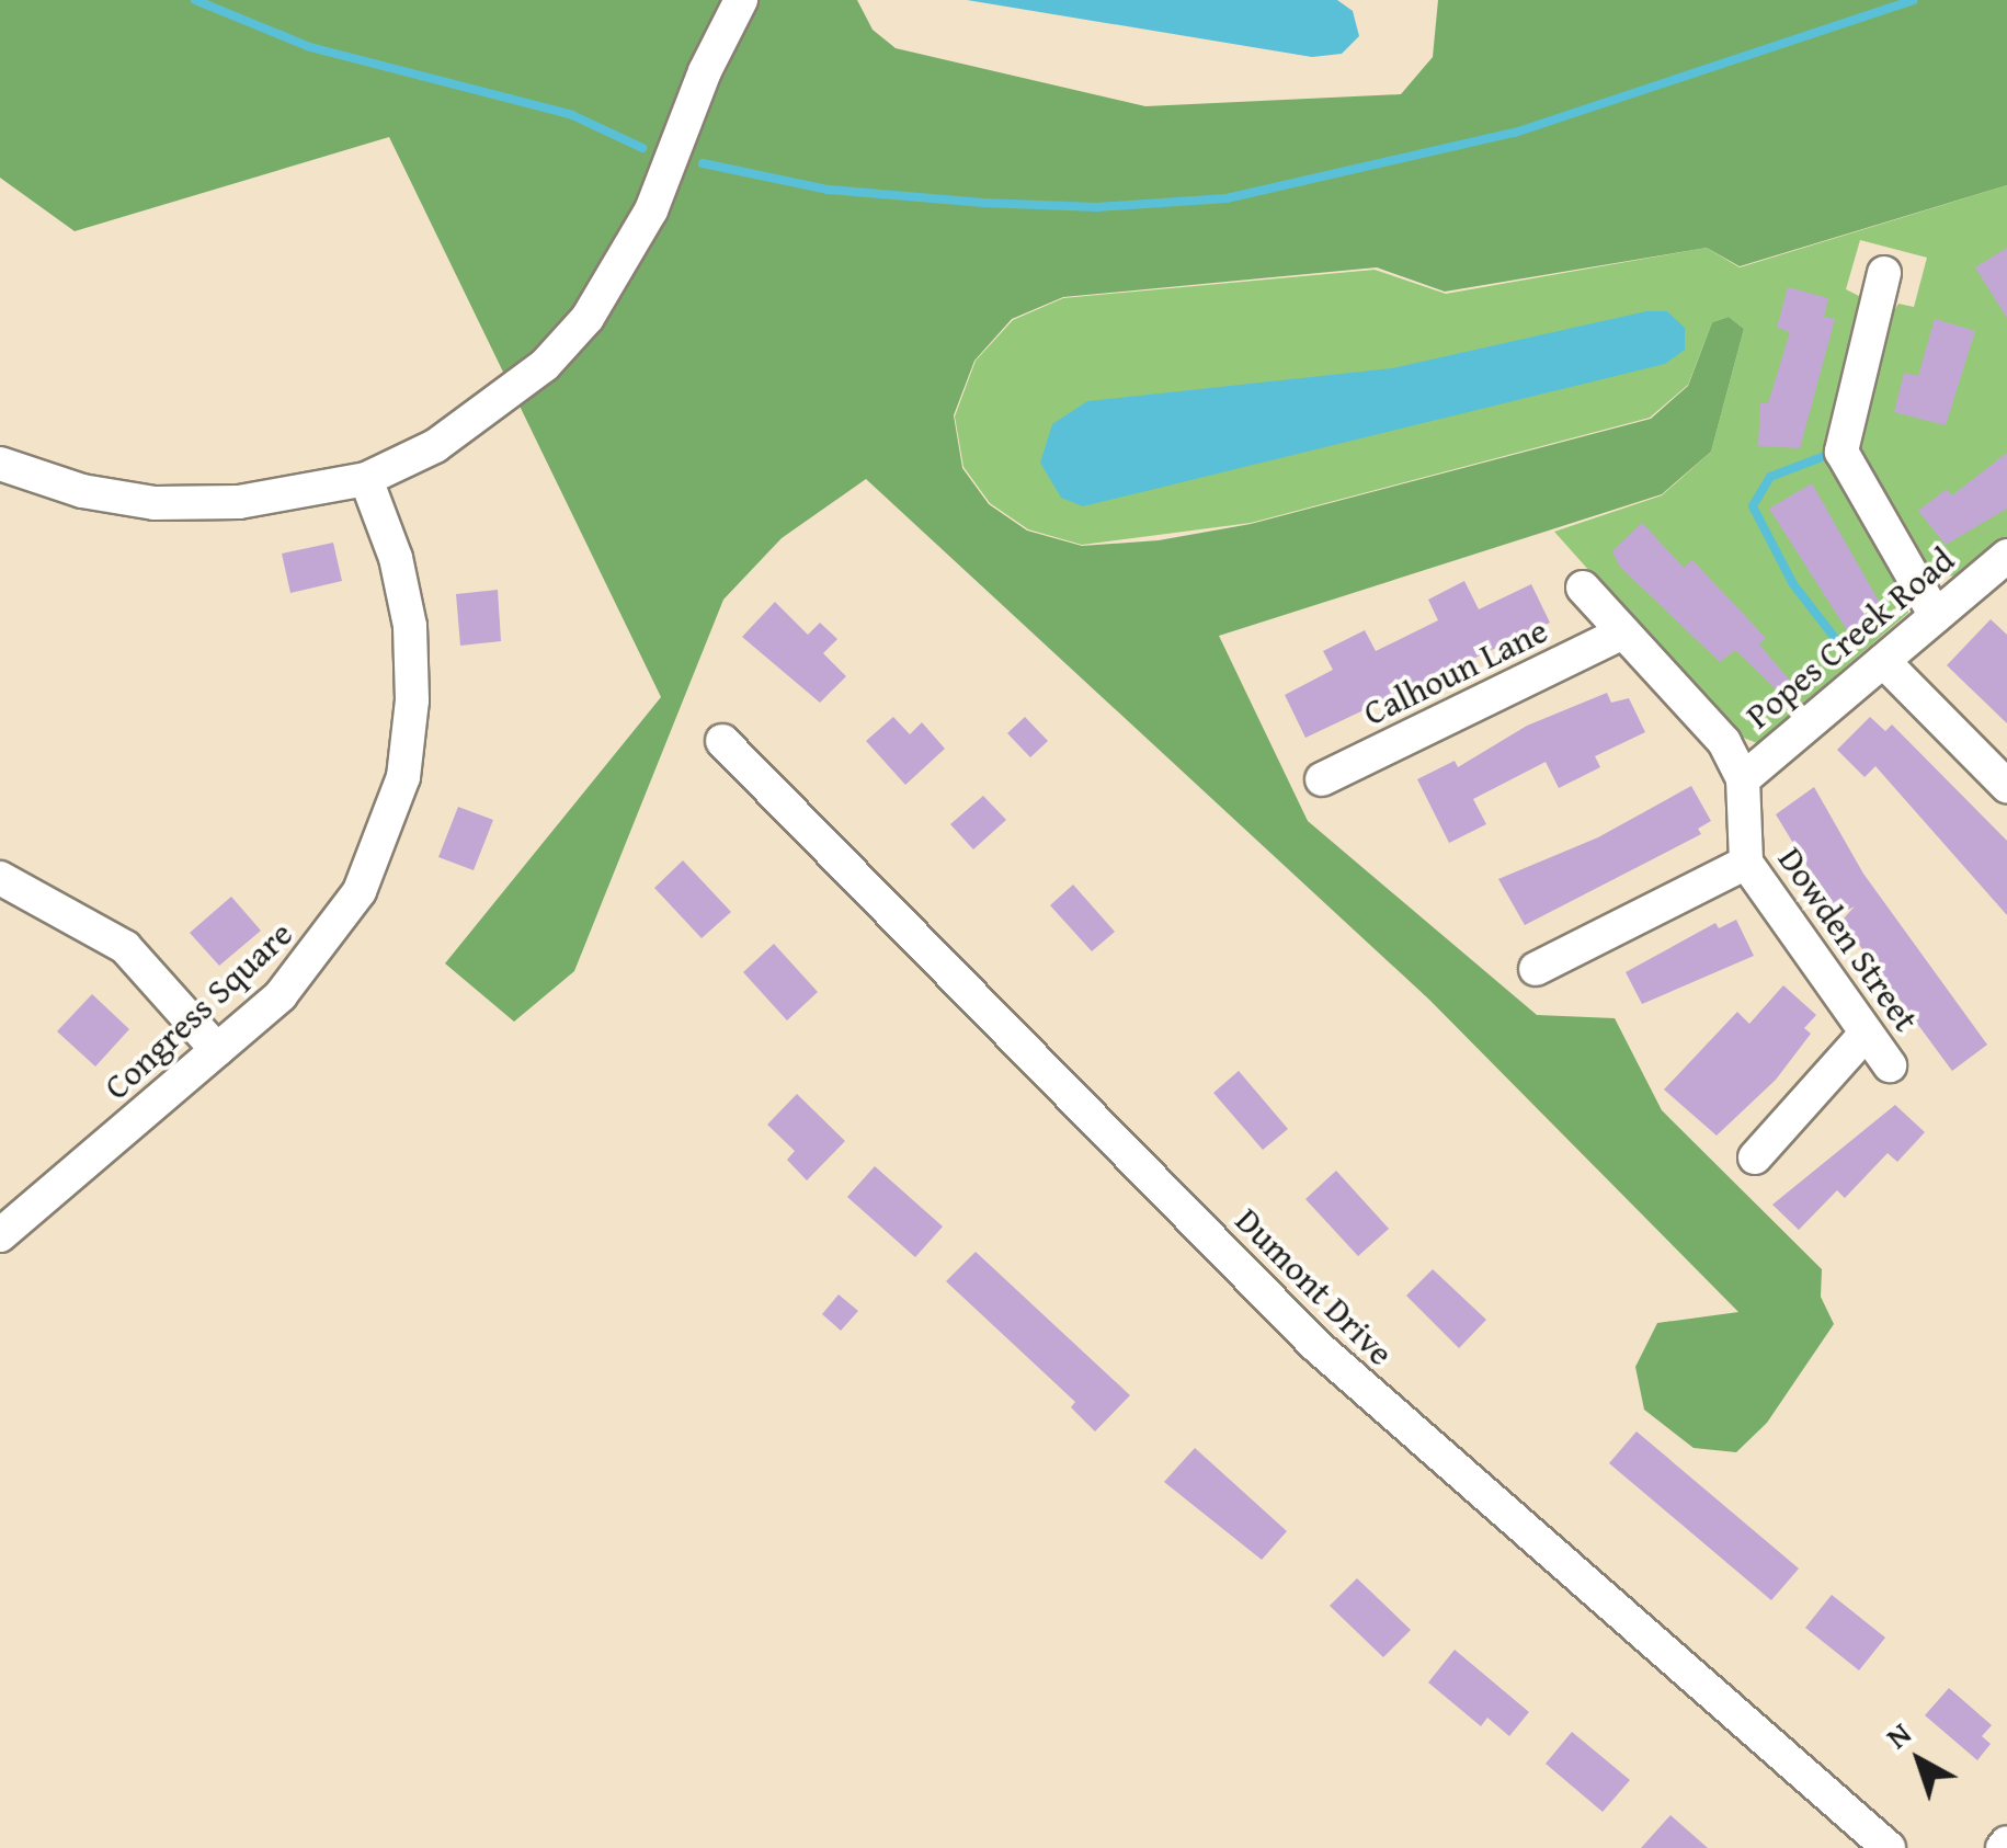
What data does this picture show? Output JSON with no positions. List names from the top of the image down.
{
  "streets": {
    "street": [
      "Popes Creek Road",
      "Calhoun Lane",
      "Dowden Street",
      "Congress Square",
      "Dumont Drive"
    ]
  },
  "crossings": [
    ["Popes Creek Road", "Dowden Street"],
    ["Calhoun Lane", "Dowden Street"]
  ],
  "north": "top left"
}
